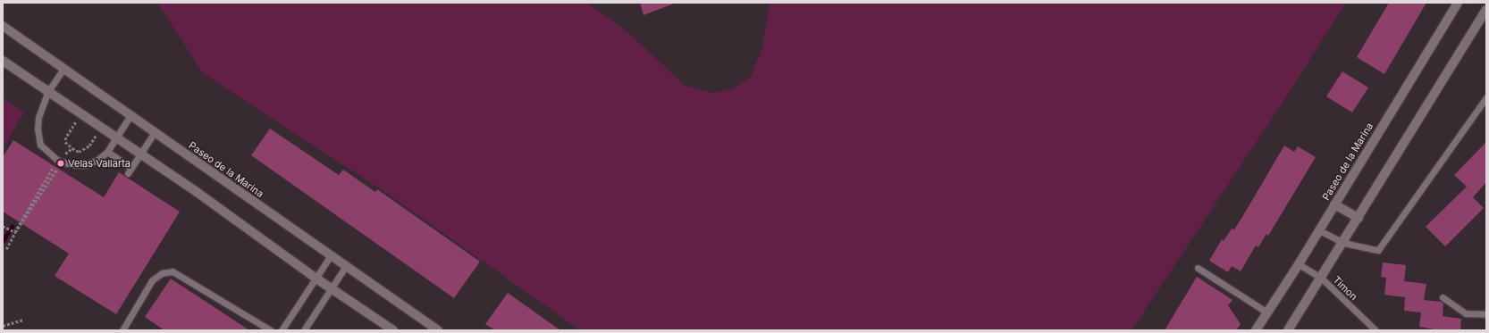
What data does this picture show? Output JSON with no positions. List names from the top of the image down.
{
  "streets": {
    "street": ["Paseo de la Marina"],
    "lane": ["Timon"]
  },
  "crossings": [
    ["Paseo de la Marina", "Timon"]
  ],
  "places": ["Velas Vallarta"]
}
